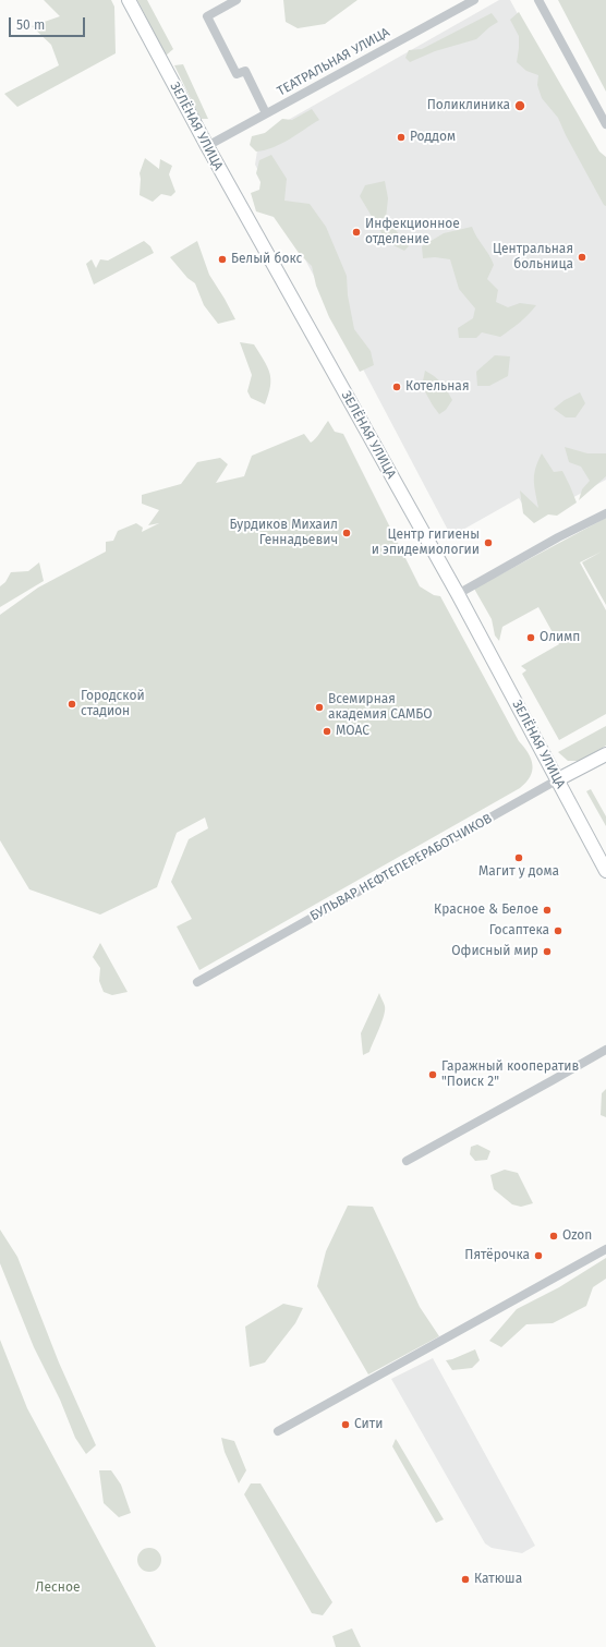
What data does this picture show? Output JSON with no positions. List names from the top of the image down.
{
  "streets": {
    "main road": ["ЗЕЛЁНАЯ УЛИЦА", "БУЛЬВАР НЕФТЕПЕРЕРАБОТЧИКОВ"],
    "street": ["ТЕАТРАЛЬНАЯ УЛИЦА"]
  },
  "crossings": [
    ["ТЕАТРАЛЬНАЯ УЛИЦА", "ЗЕЛЁНАЯ УЛИЦА"],
    ["ЗЕЛЁНАЯ УЛИЦА", "БУЛЬВАР НЕФТЕПЕРЕРАБОТЧИКОВ"]
  ],
  "parks": ["Лесное"],
  "places": [
    "Поликлиника",
    "Роддом",
    "Инфекционное отделение",
    "Центральная больница",
    "Белый бокс",
    "Котельная",
    "Бурдиков Михаил Геннадьевич",
    "Центр гигиены и эпидемиологии",
    "Олимп",
    "Городской стадион",
    "Всемирная академия САМБО",
    "МОАС",
    "Магит у дома",
    "Красное & Белое",
    "Госаптека",
    "Офисный мир",
    "Гаражный кооператив \"Поиск 2\"",
    "Ozon",
    "Пятёрочка",
    "Сити",
    "Катюша"
  ],
  "scale_bar": "50 m"
}
